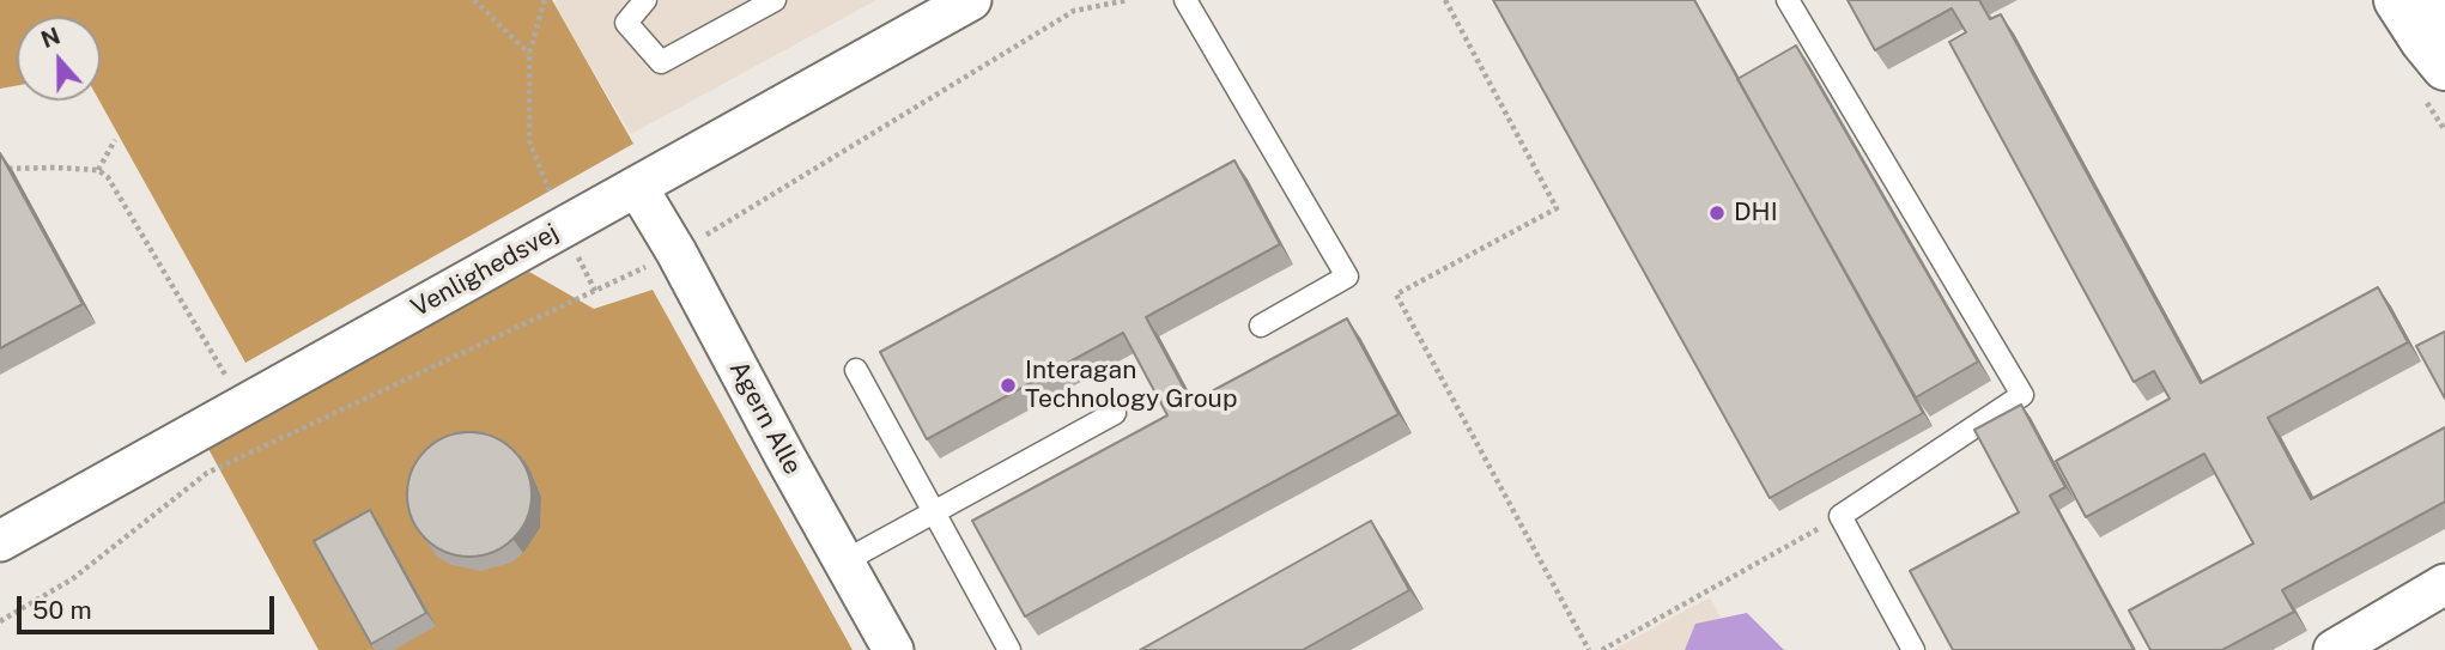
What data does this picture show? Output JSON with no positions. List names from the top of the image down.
{
  "streets": {
    "street": ["Venlighedsvej", "Agern Alle"]
  },
  "crossings": [
    ["Venlighedsvej", "Agern Alle"]
  ],
  "places": ["DHI", "Interagan Technology Group"],
  "scale_bar": "50 m",
  "north": "top"
}
